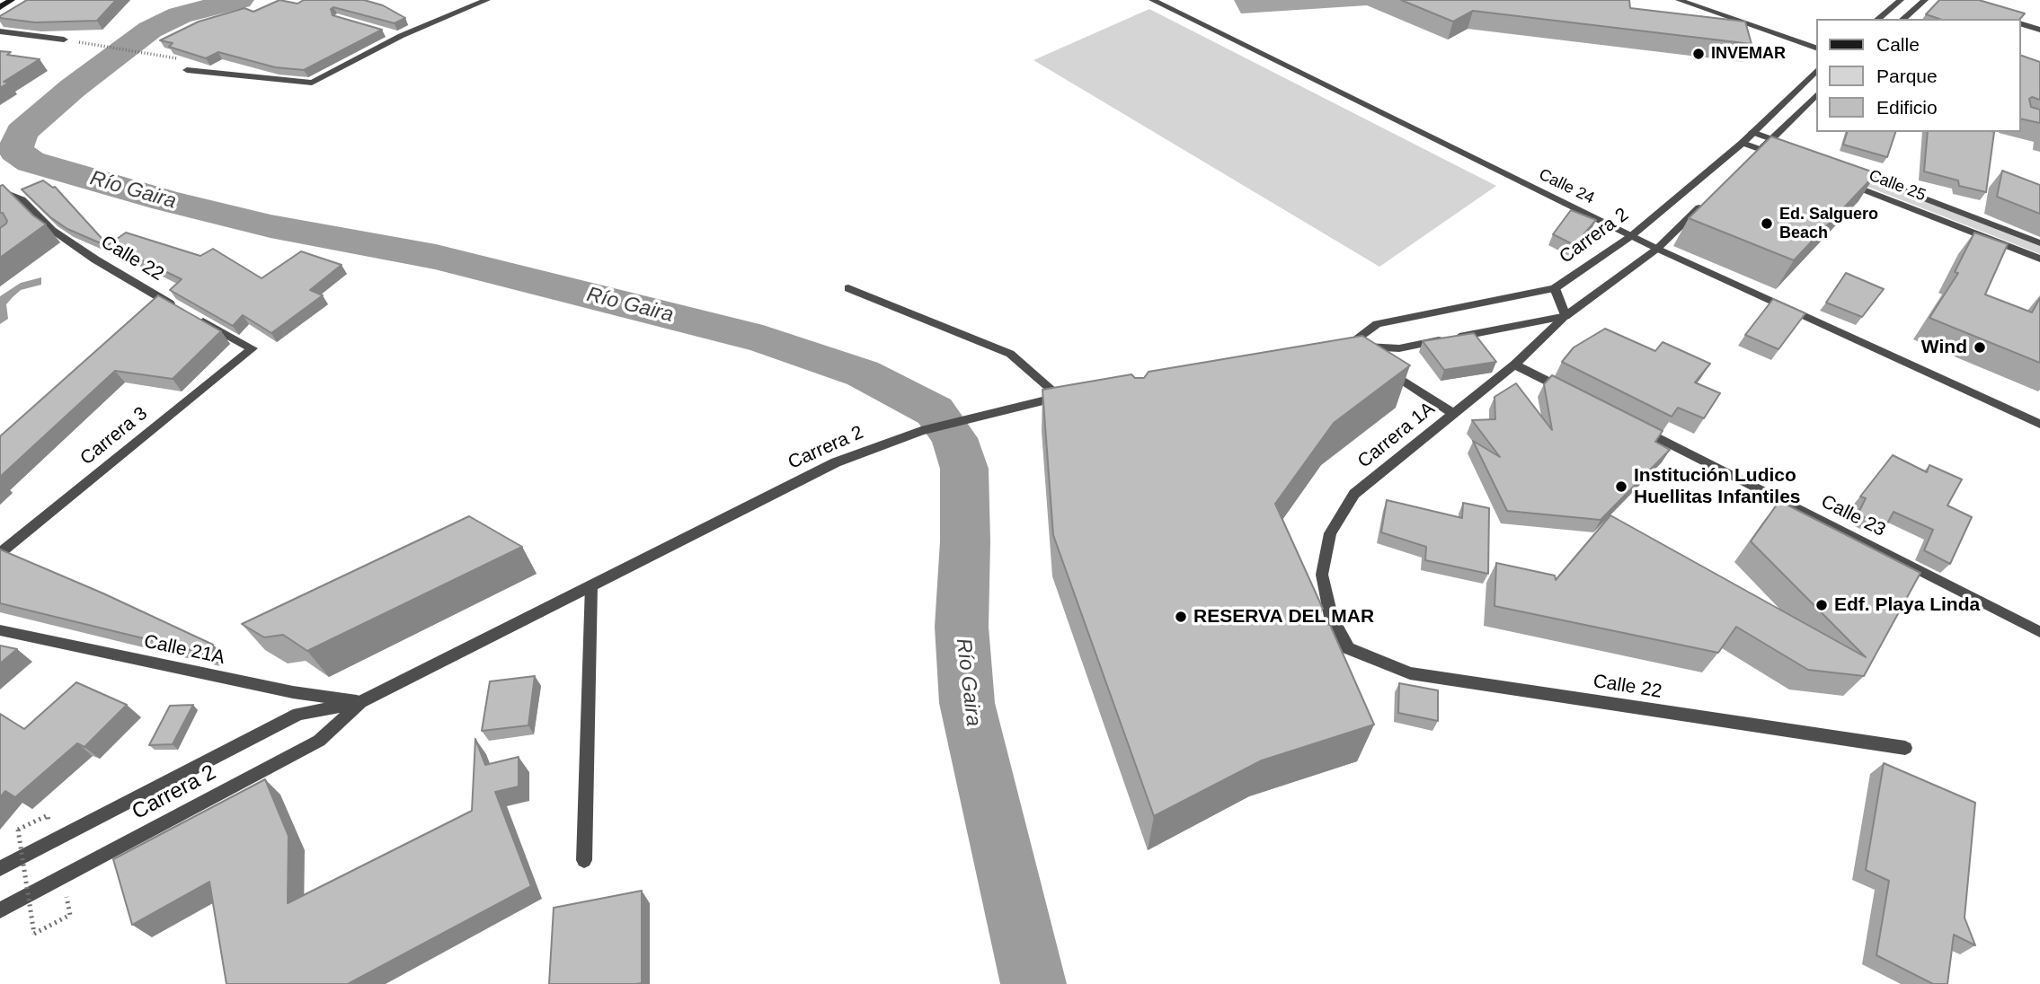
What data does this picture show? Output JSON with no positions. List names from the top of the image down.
{
  "streets": {
    "street": [
      "Calle 25",
      "Calle 24",
      "Carrera 2",
      "Calle 22",
      "Carrera 1A",
      "Carrera 3",
      "Calle 23",
      "Calle 21A"
    ]
  },
  "crossings": [
    ["Calle 24", "Carrera 2"],
    ["Carrera 2", "Calle 21A"],
    ["Calle 22", "Carrera 1A"],
    ["Calle 22", "Carrera 3"]
  ],
  "water": ["Río Gaira"],
  "places": [
    "INVEMAR",
    "Ed. Salguero Beach",
    "Wind",
    "Institución Ludico Huellitas Infantiles",
    "Edf. Playa Linda",
    "RESERVA DEL MAR"
  ],
  "legend": ["Calle", "Parque", "Edificio"]
}
